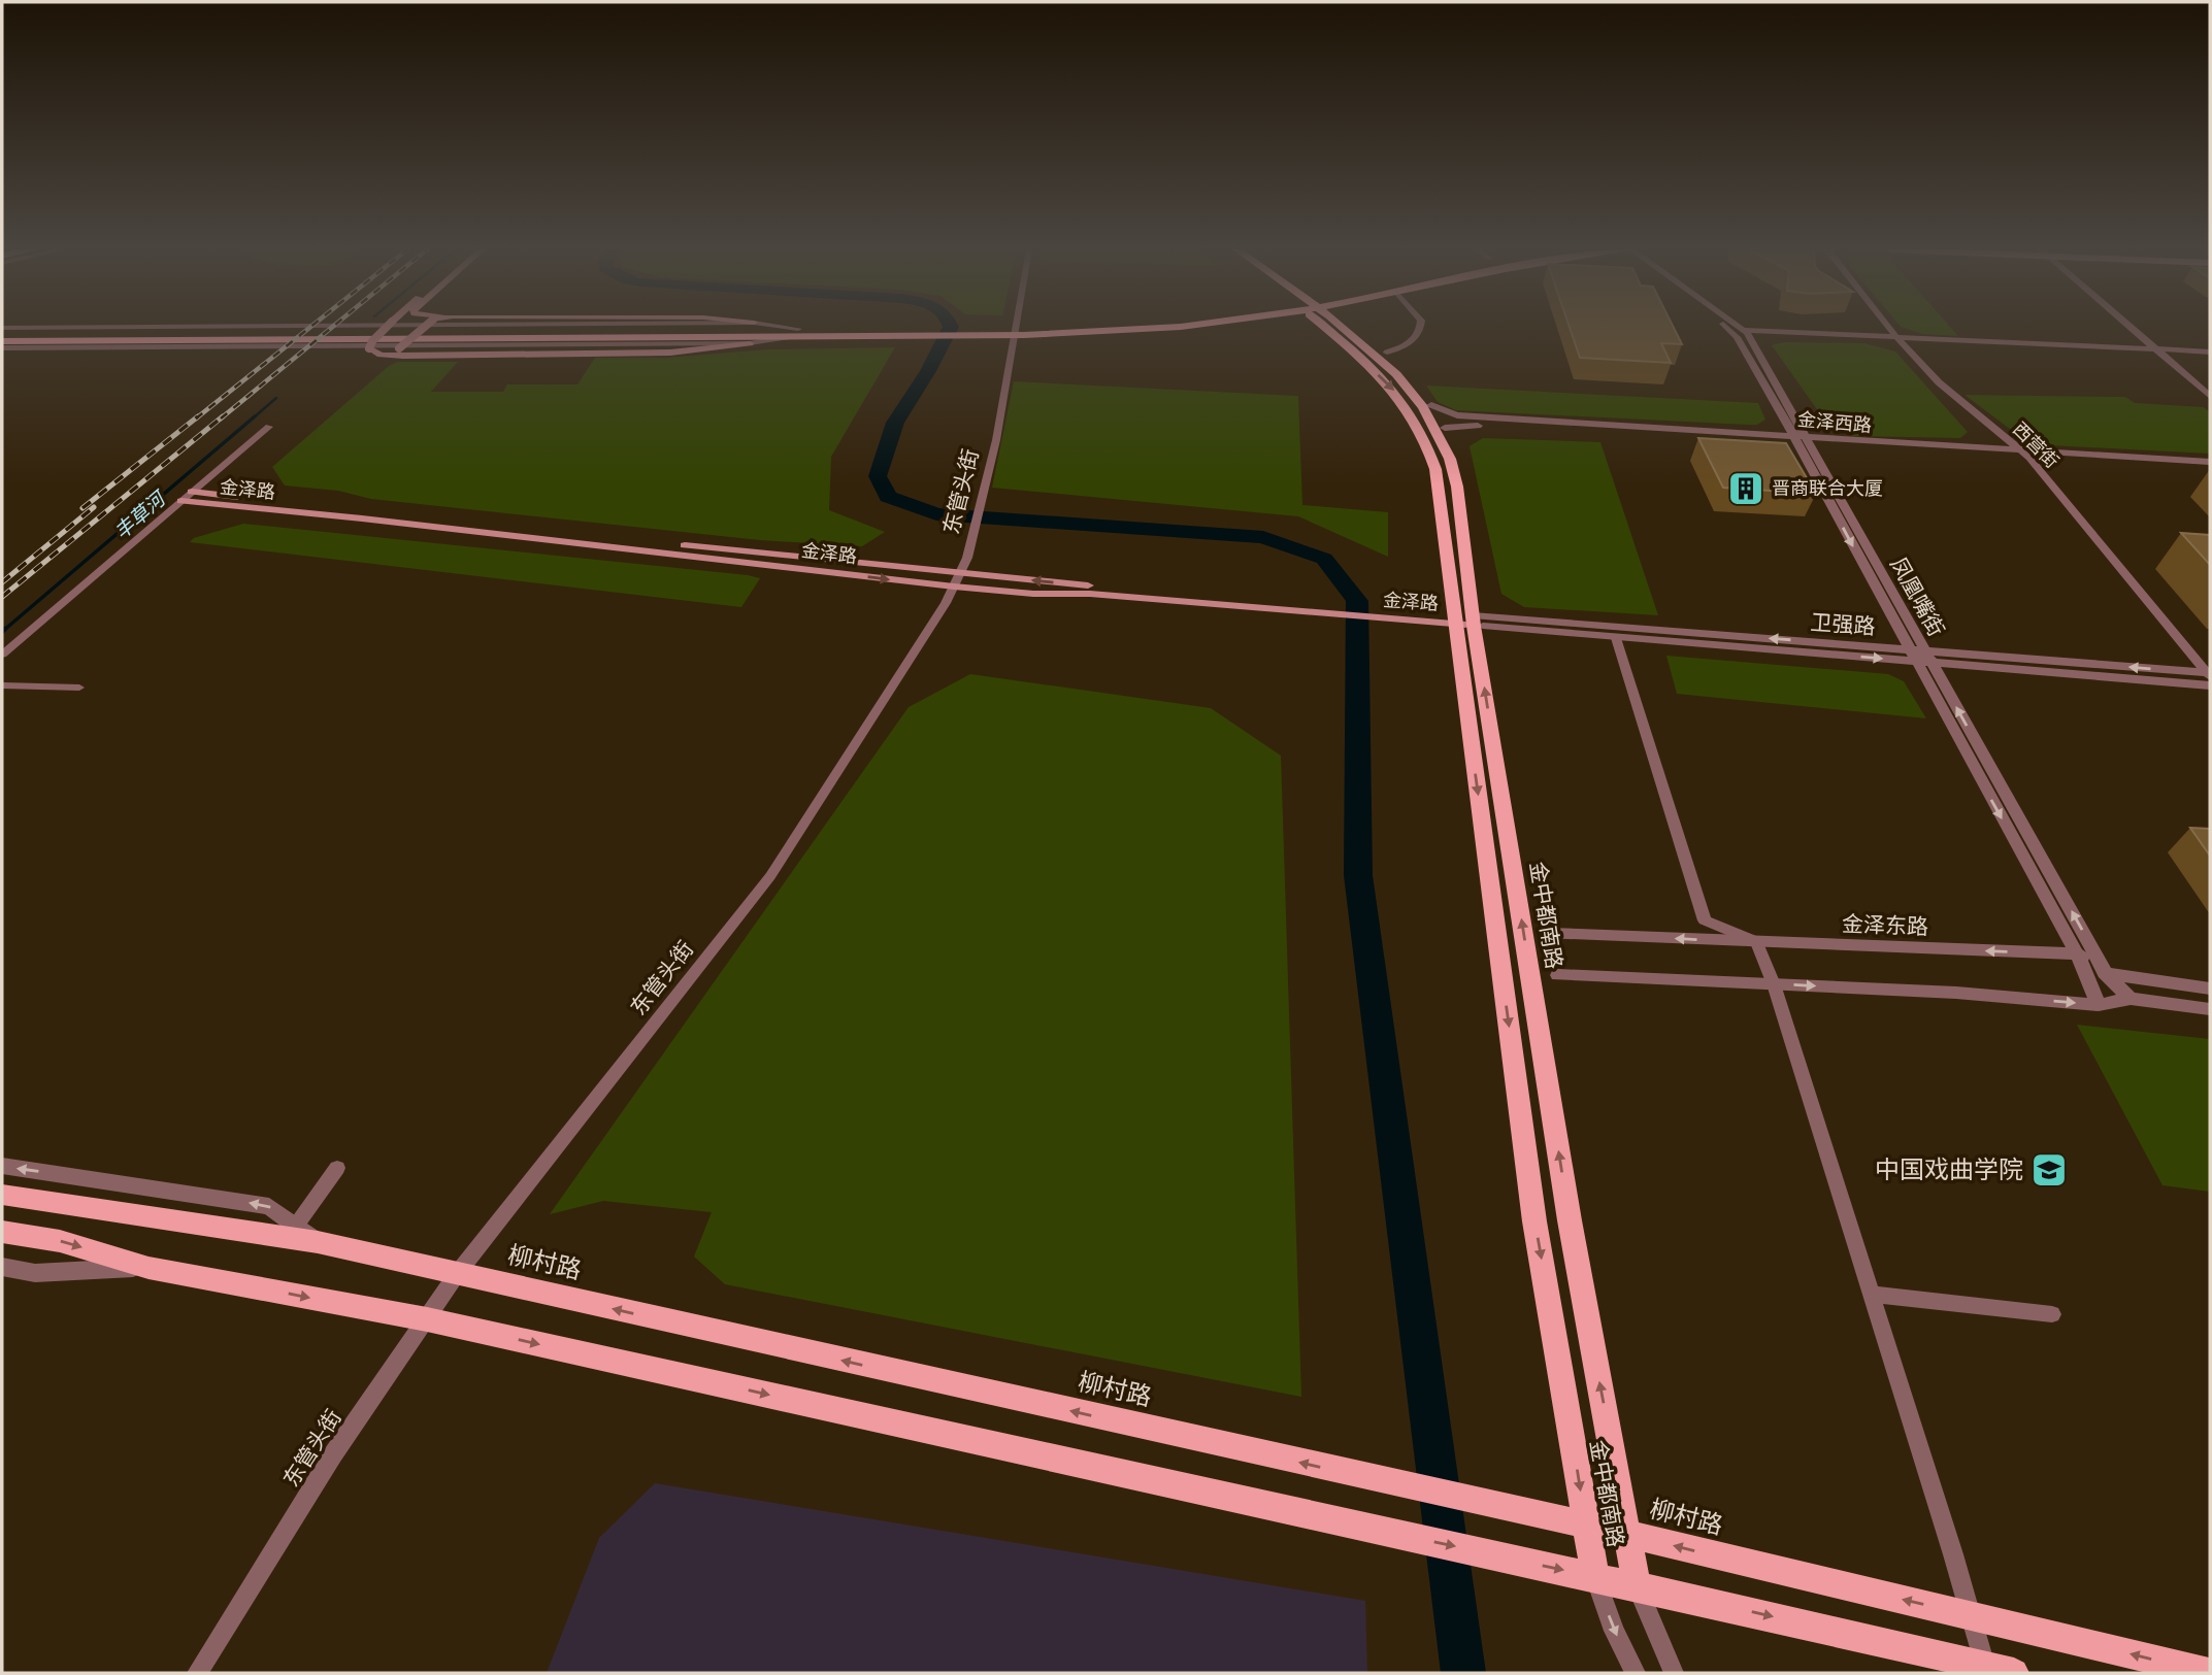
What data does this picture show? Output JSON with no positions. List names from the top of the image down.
{
  "streets": {
    "main road": ["金泽路", "金中都南路", "柳村路"],
    "street": [
      "金泽西路",
      "西营街",
      "东管头街",
      "凤凰嘴街",
      "卫强路",
      "金泽东路"
    ]
  },
  "crossings": [
    ["金泽西路", "西营街"],
    ["金泽西路", "凤凰嘴街"],
    ["西营街", "卫强路"],
    ["金泽路", "东管头街"],
    ["金泽路", "卫强路"],
    ["金泽路", "金中都南路"],
    ["东管头街", "柳村路"],
    ["凤凰嘴街", "卫强路"],
    ["凤凰嘴街", "金泽东路"],
    ["卫强路", "金中都南路"],
    ["金中都南路", "柳村路"]
  ],
  "water": ["丰草河"],
  "places": {
    "building": ["晋商联合大厦"],
    "school or university": ["中国戏曲学院"]
  }
}
